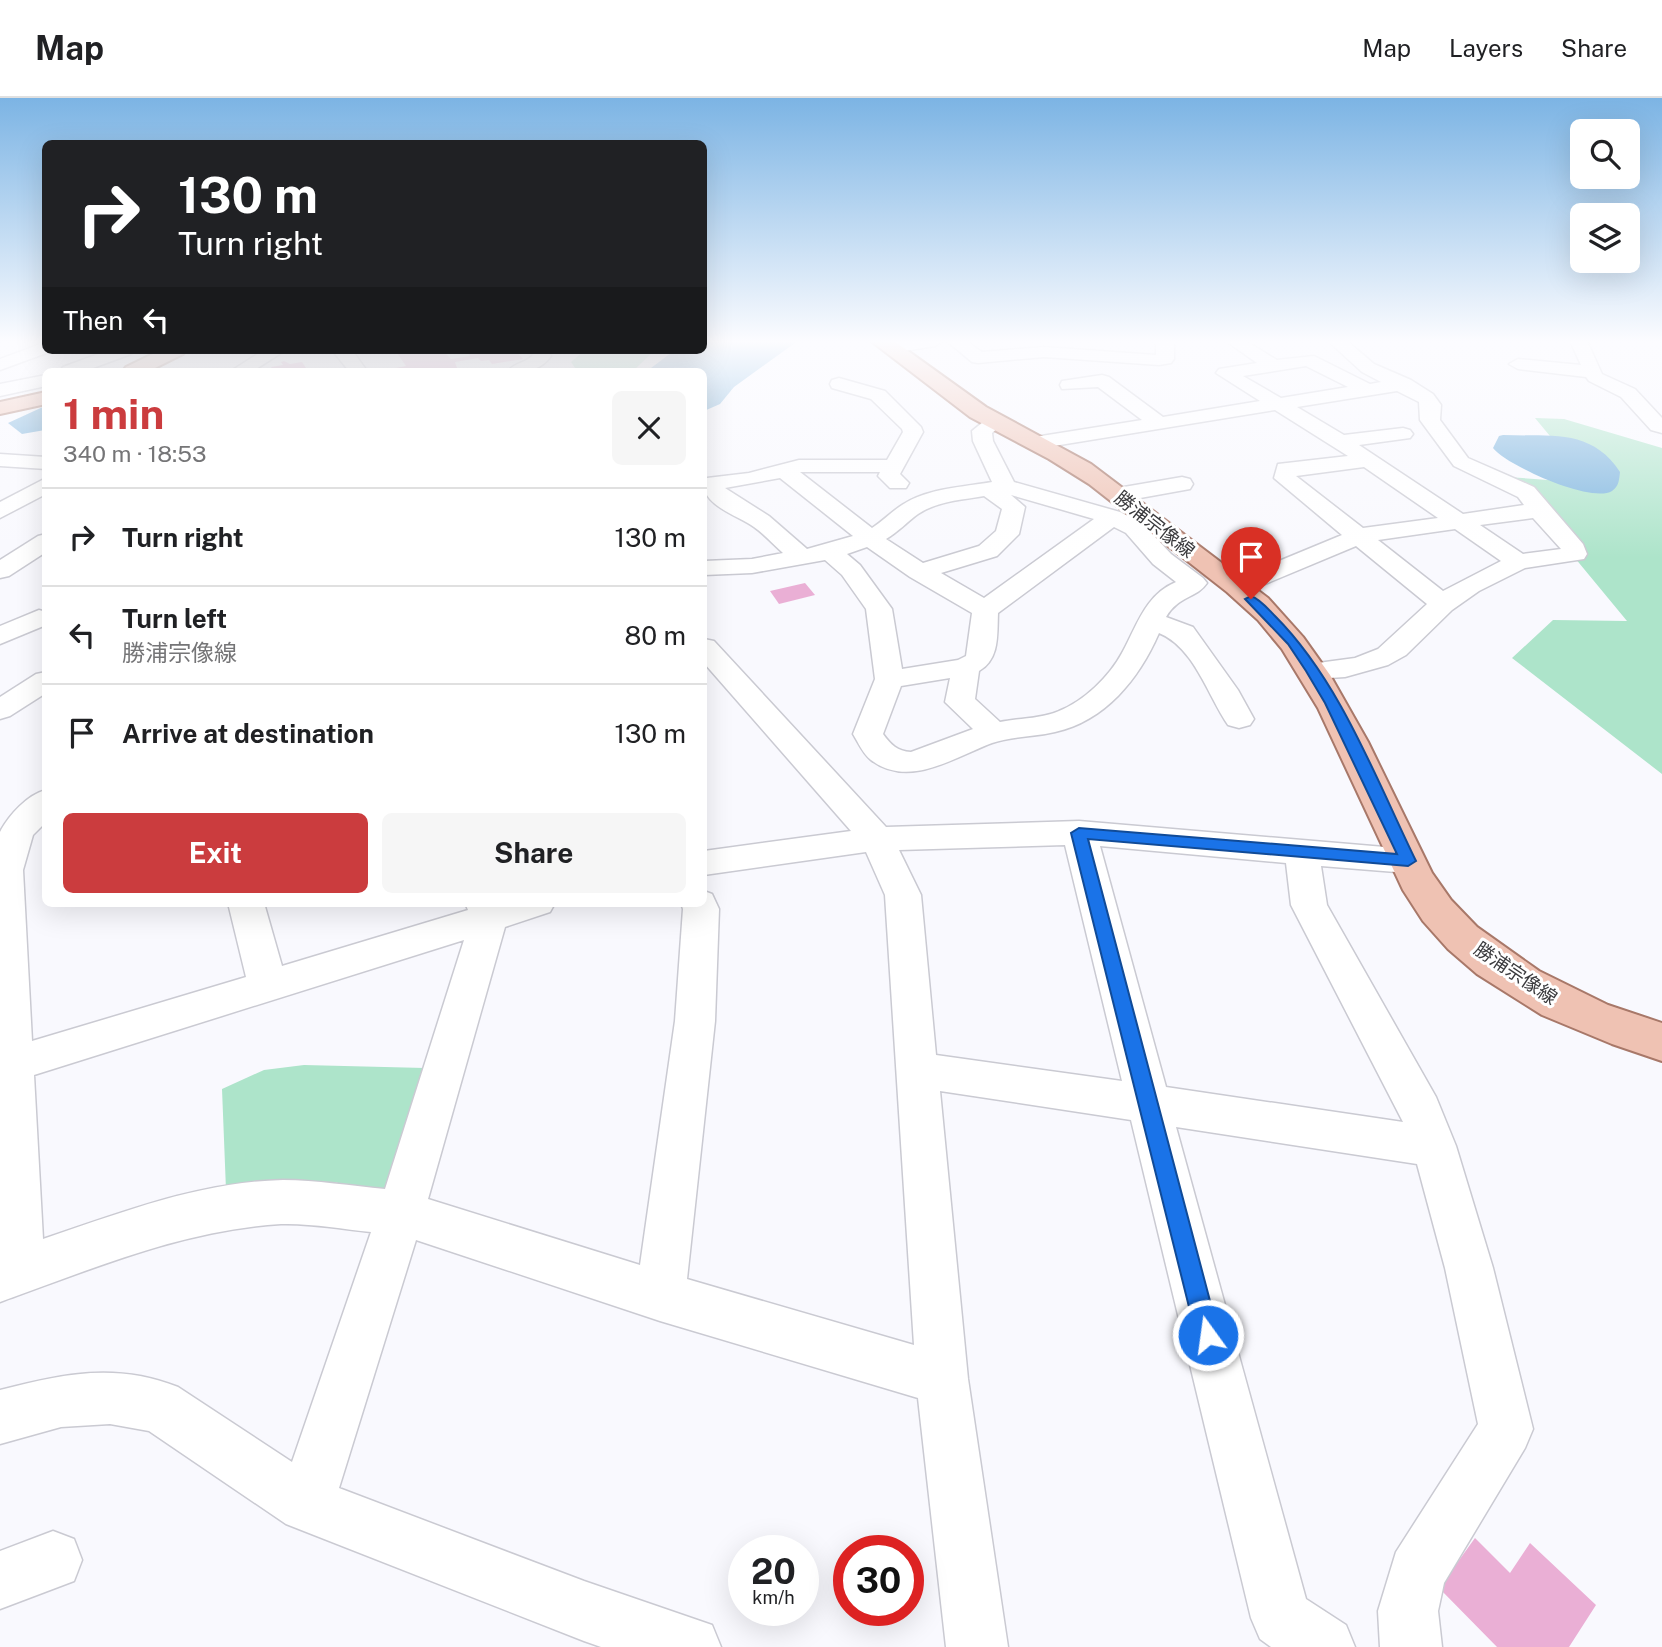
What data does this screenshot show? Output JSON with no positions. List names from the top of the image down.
{
  "streets": {
    "main road": ["勝浦宗像線"]
  },
  "page": {
    "header": "Map",
    "nav": ["Map", "Layers", "Share"],
    "turn": ["130 m", "Turn right"],
    "then": "Then",
    "heading": ["1 min", "340 m · 18:53"],
    "list": [
      {
        "name": "Turn right",
        "value": "130 m"
      },
      {
        "name": "Turn left",
        "note": "勝浦宗像線",
        "value": "80 m"
      },
      {
        "name": "Arrive at destination",
        "value": "130 m"
      }
    ],
    "buttons": ["Exit", "Share"],
    "speed": "20 km/h",
    "limit": "30"
  }
}
